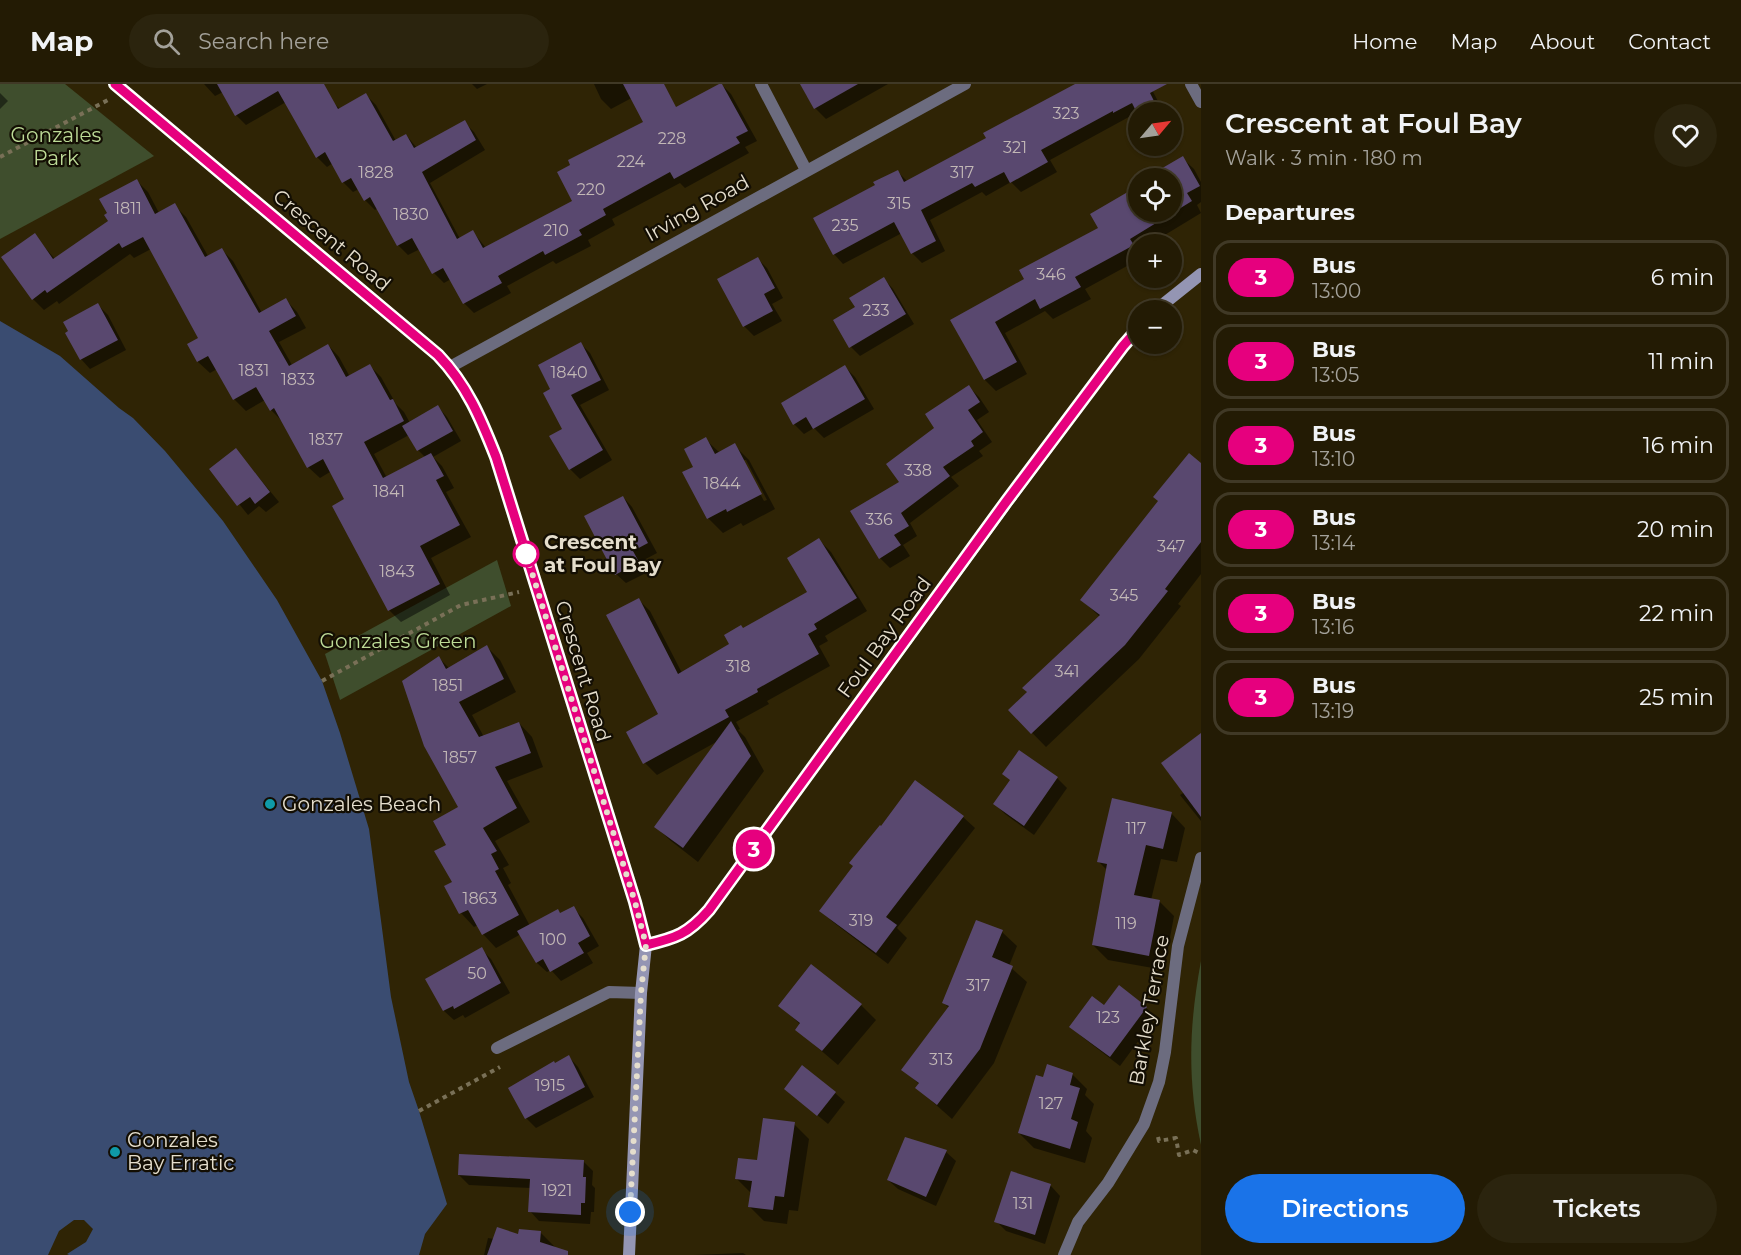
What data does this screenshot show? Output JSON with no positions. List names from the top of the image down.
{
  "streets": {
    "main road": ["Crescent Road", "Foul Bay Road"],
    "street": ["Irving Road", "Barkley Terrace"]
  },
  "crossings": [
    ["Irving Road", "Crescent Road"],
    ["Crescent Road", "Foul Bay Road"]
  ],
  "parks": ["Gonzales Park", "Gonzales Green"],
  "places": ["Crescent at Foul Bay", "Gonzales Beach", "Gonzales Bay Erratic"],
  "lines": ["bus line 3"],
  "house_numbers": [
    "323",
    "228",
    "321",
    "224",
    "1828",
    "317",
    "220",
    "315",
    "1811",
    "1830",
    "235",
    "210",
    "346",
    "233",
    "1831",
    "1840",
    "1833",
    "1837",
    "338",
    "1844",
    "1841",
    "336",
    "347",
    "1843",
    "345",
    "318",
    "341",
    "1851",
    "1857",
    "117",
    "1863",
    "319",
    "119",
    "100",
    "50",
    "317",
    "123",
    "313",
    "1915",
    "127",
    "1921",
    "131"
  ],
  "north": "top right",
  "page": {
    "header": "Map",
    "search": "Search here",
    "nav": [
      "Home",
      "Map",
      "About",
      "Contact"
    ],
    "on_map": "3",
    "heading": [
      ["Crescent at Foul Bay", "Walk · 3 min · 180 m"],
      "Departures"
    ],
    "map_buttons": ["+", "−"],
    "list": [
      {
        "mark": "3",
        "name": "Bus",
        "note": "13:00",
        "value": "6 min"
      },
      {
        "mark": "3",
        "name": "Bus",
        "note": "13:05",
        "value": "11 min"
      },
      {
        "mark": "3",
        "name": "Bus",
        "note": "13:10",
        "value": "16 min"
      },
      {
        "mark": "3",
        "name": "Bus",
        "note": "13:14",
        "value": "20 min"
      },
      {
        "mark": "3",
        "name": "Bus",
        "note": "13:16",
        "value": "22 min"
      },
      {
        "mark": "3",
        "name": "Bus",
        "note": "13:19",
        "value": "25 min"
      }
    ],
    "buttons": ["Directions", "Tickets"]
  }
}
